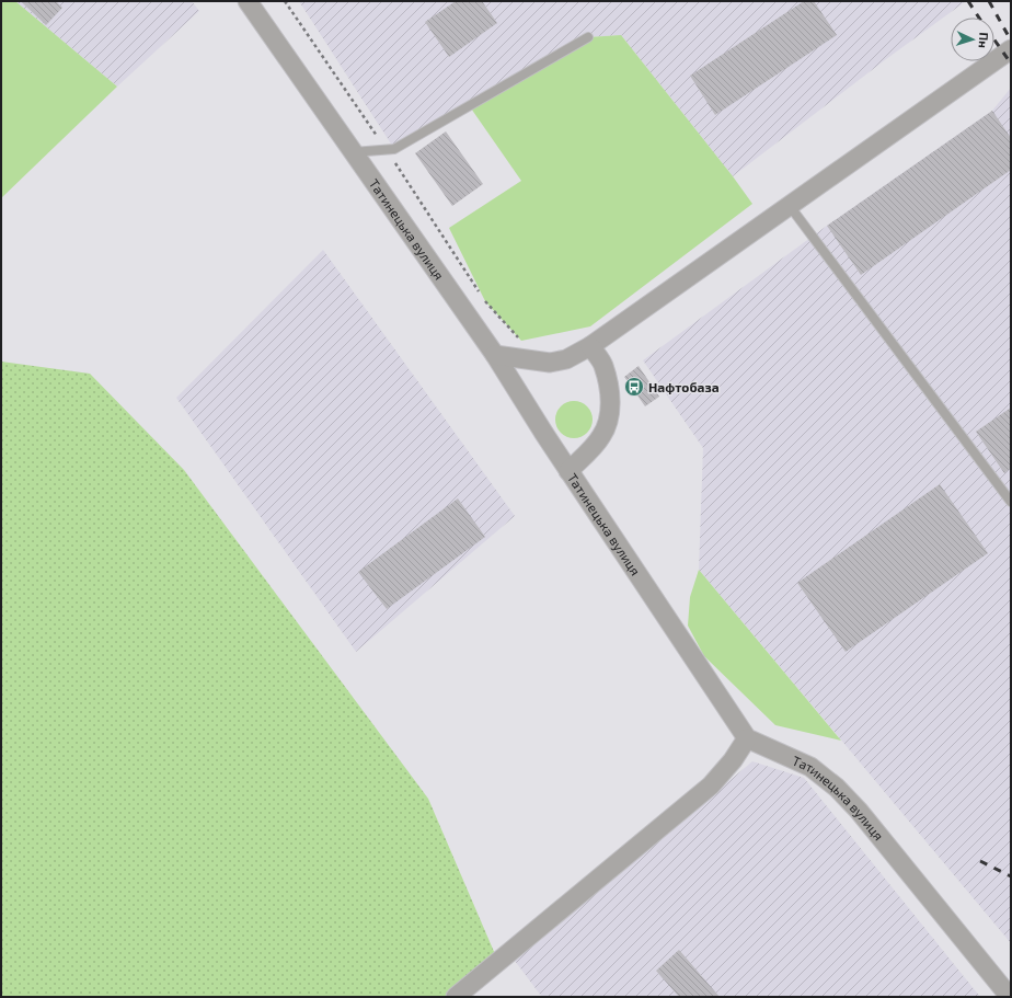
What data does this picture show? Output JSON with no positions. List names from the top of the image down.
{
  "streets": {
    "street": ["Татинецька вулиця"]
  },
  "places": {
    "bus stop": ["Нафтобаза"]
  },
  "north": "right"
}
